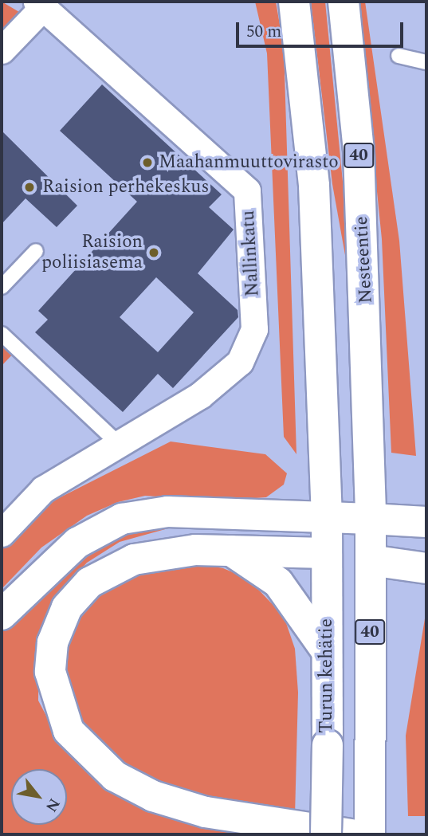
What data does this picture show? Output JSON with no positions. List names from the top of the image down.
{
  "streets": {
    "main road": ["40", "Nesteentie", "Turun kehätie"],
    "street": ["Nallinkatu"]
  },
  "crossings": [
    ["40", "Nesteentie"]
  ],
  "places": ["Maahanmuuttovirasto", "Raision perhekeskus", "Raision poliisiasema"],
  "scale_bar": "50 m",
  "north": "bottom right"
}
